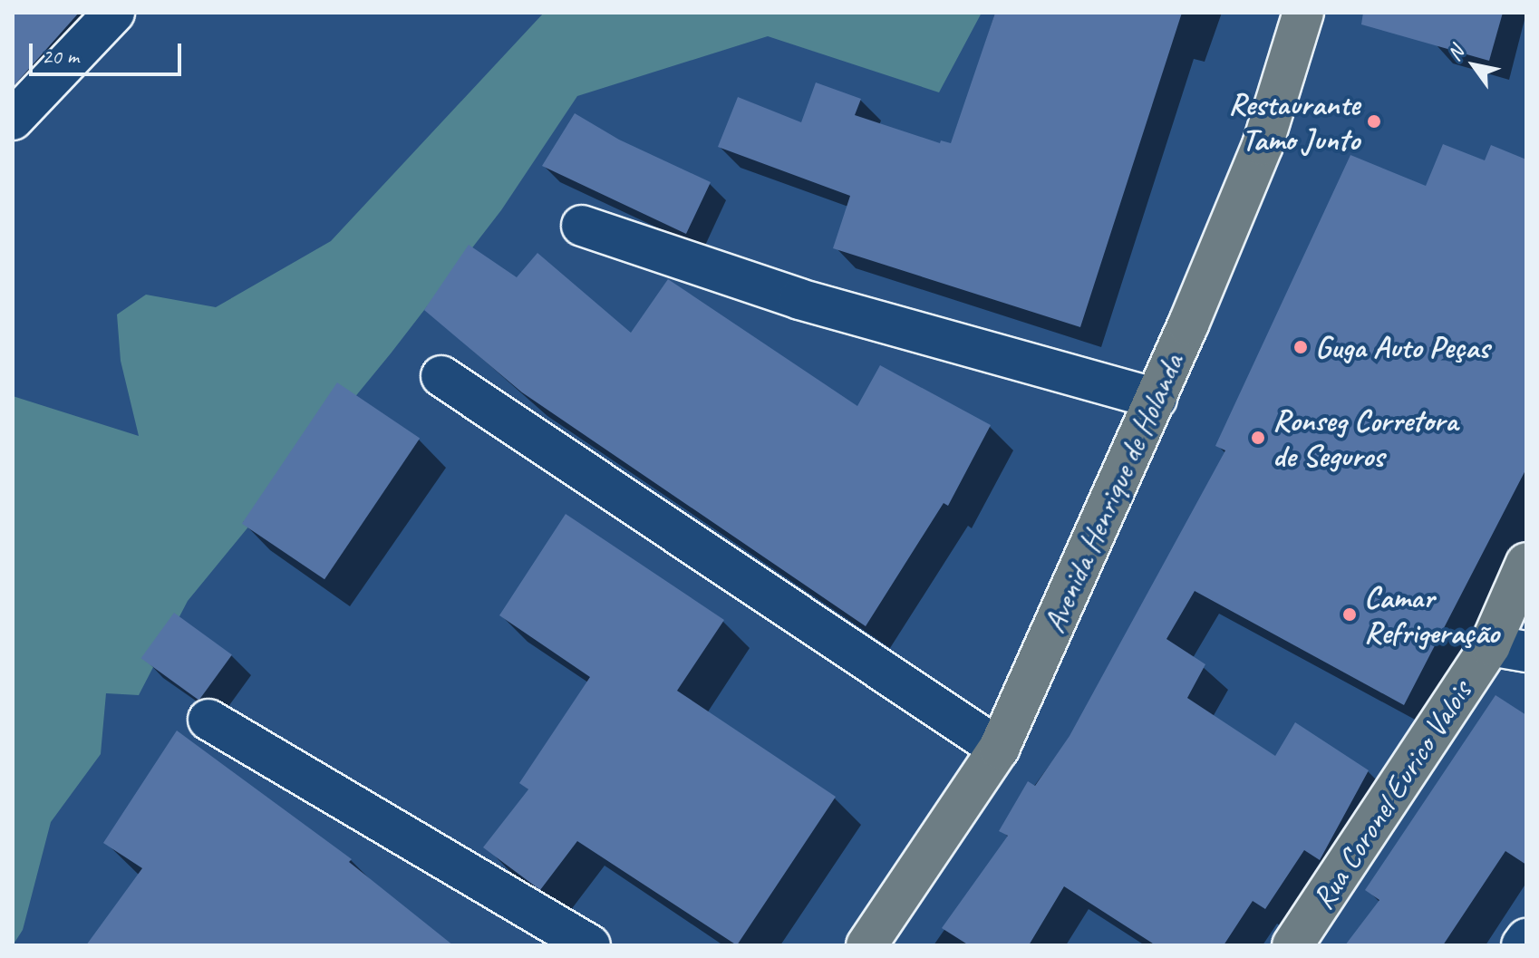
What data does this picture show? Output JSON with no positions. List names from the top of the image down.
{
  "streets": {
    "main road": ["Avenida Henrique de Holanda", "Rua Coronel Eurico Valois"]
  },
  "places": [
    "Restaurante Tamo Junto",
    "Guga Auto Peças",
    "Ronseg Corretora de Seguros",
    "Camar Refrigeração"
  ],
  "scale_bar": "20 m",
  "north": "top left"
}
